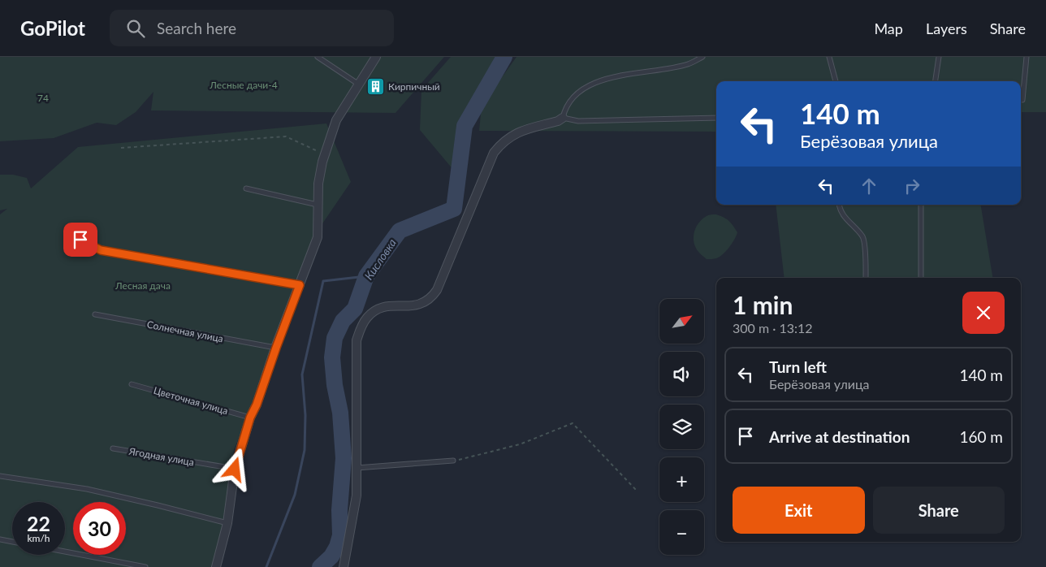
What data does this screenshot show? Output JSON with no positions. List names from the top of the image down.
{
  "streets": {
    "lane": ["Солнечная улица", "Цветочная улица", "Ягодная улица"]
  },
  "water": ["Кисловка"],
  "parks": ["Лесные дачи-4", "74", "Лесная дача"],
  "places": {
    "building": ["Кирпичный"]
  },
  "north": "top right",
  "page": {
    "header": "GoPilot",
    "search": "Search here",
    "nav": ["Map", "Layers", "Share"],
    "turn": ["140 m", "Берёзовая улица"],
    "heading": ["1 min", "300 m · 13:12"],
    "map_buttons": ["+", "−"],
    "list": [
      {
        "name": "Turn left",
        "note": "Берёзовая улица",
        "value": "140 m"
      },
      {
        "name": "Arrive at destination",
        "value": "160 m"
      }
    ],
    "buttons": ["Exit", "Share"],
    "speed": "22 km/h",
    "limit": "30"
  }
}
